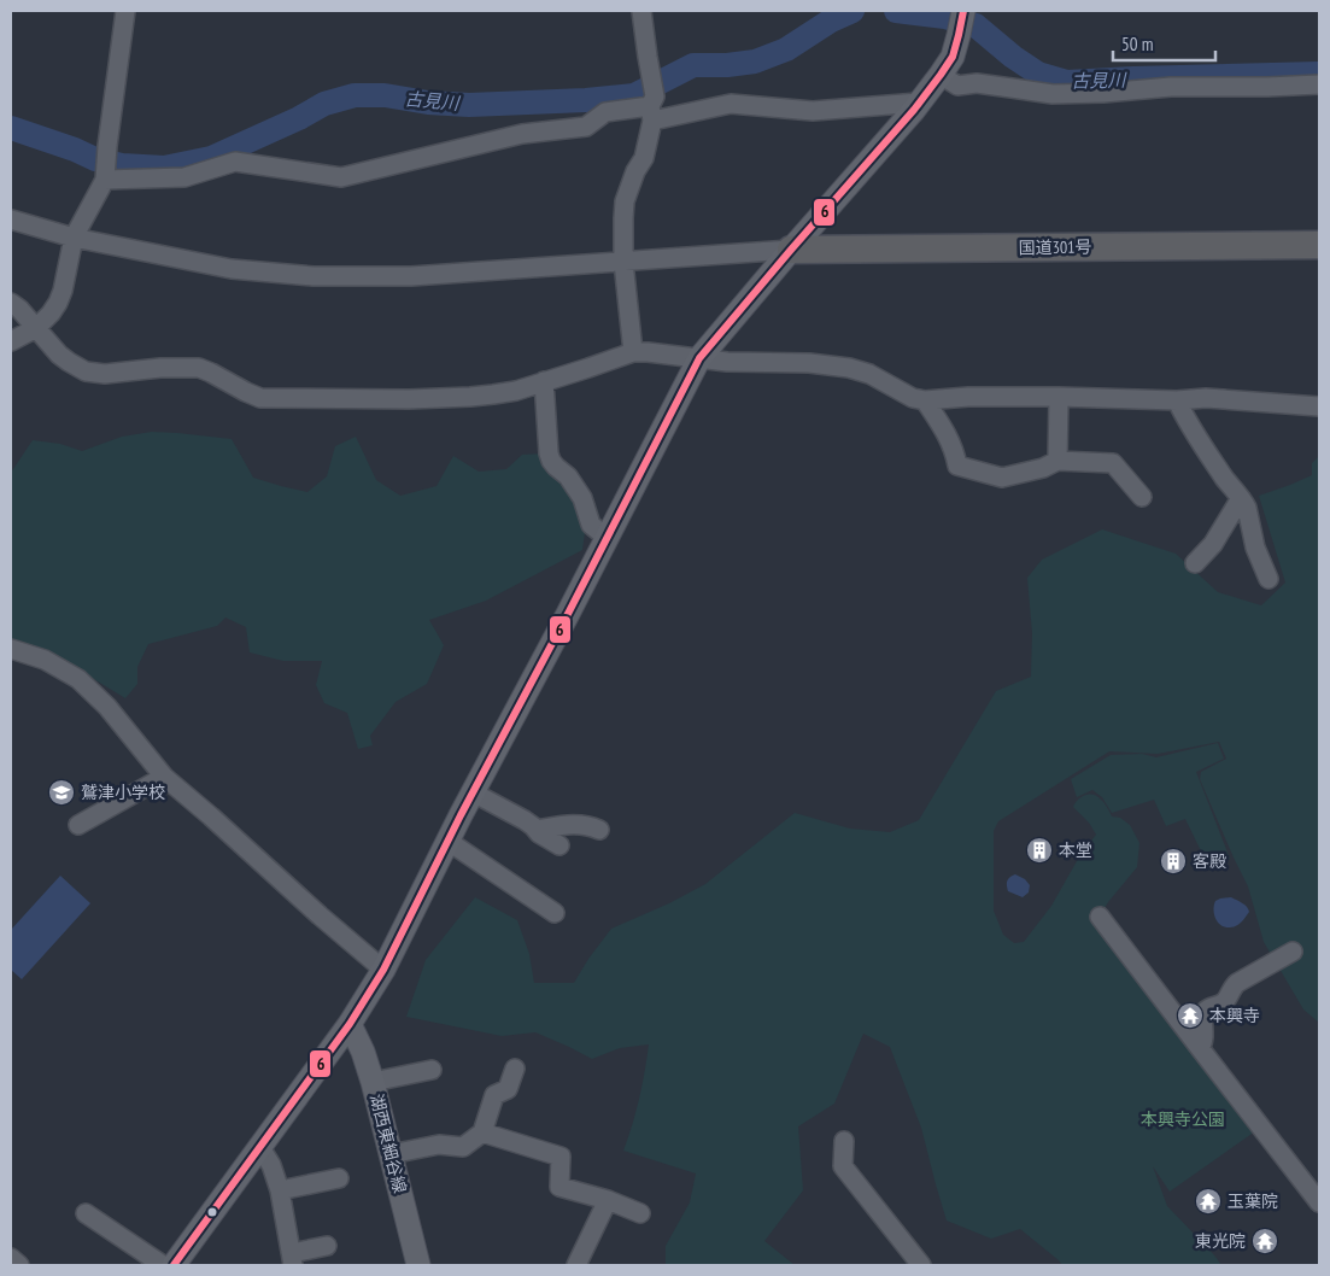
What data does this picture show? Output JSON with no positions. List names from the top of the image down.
{
  "streets": {
    "highway": ["国道301号"],
    "main road": ["湖西東細谷線"]
  },
  "water": ["古見川"],
  "parks": ["本興寺公園"],
  "places": {
    "school or university": ["鷲津小学校"],
    "building": ["本堂", "客殿"],
    "temple": ["本興寺", "玉葉院", "東光院"]
  },
  "lines": ["transit line 6"],
  "scale_bar": "50 m"
}
